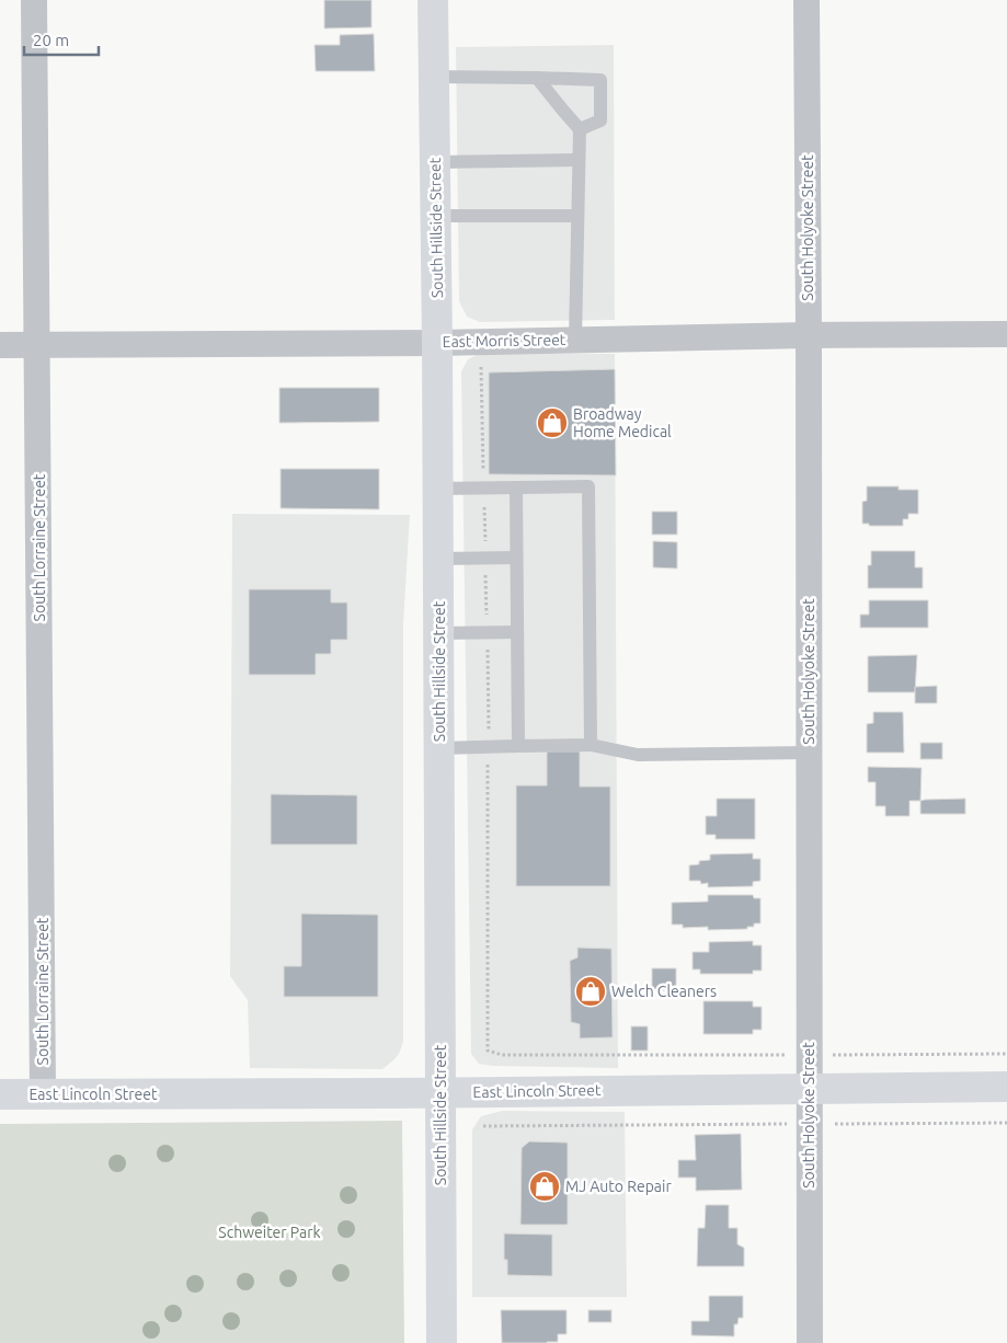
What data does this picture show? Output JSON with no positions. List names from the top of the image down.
{
  "streets": {
    "main road": ["South Hillside Street", "East Lincoln Street"],
    "street": ["South Holyoke Street", "East Morris Street", "South Lorraine Street"]
  },
  "crossings": [
    ["South Hillside Street", "East Morris Street"],
    ["South Hillside Street", "East Lincoln Street"],
    ["South Holyoke Street", "East Morris Street"],
    ["South Holyoke Street", "East Lincoln Street"],
    ["East Morris Street", "South Lorraine Street"],
    ["South Lorraine Street", "East Lincoln Street"]
  ],
  "parks": ["Schweiter Park"],
  "places": {
    "shop": ["Broadway Home Medical", "Welch Cleaners", "MJ Auto Repair"]
  },
  "scale_bar": "20 m"
}
